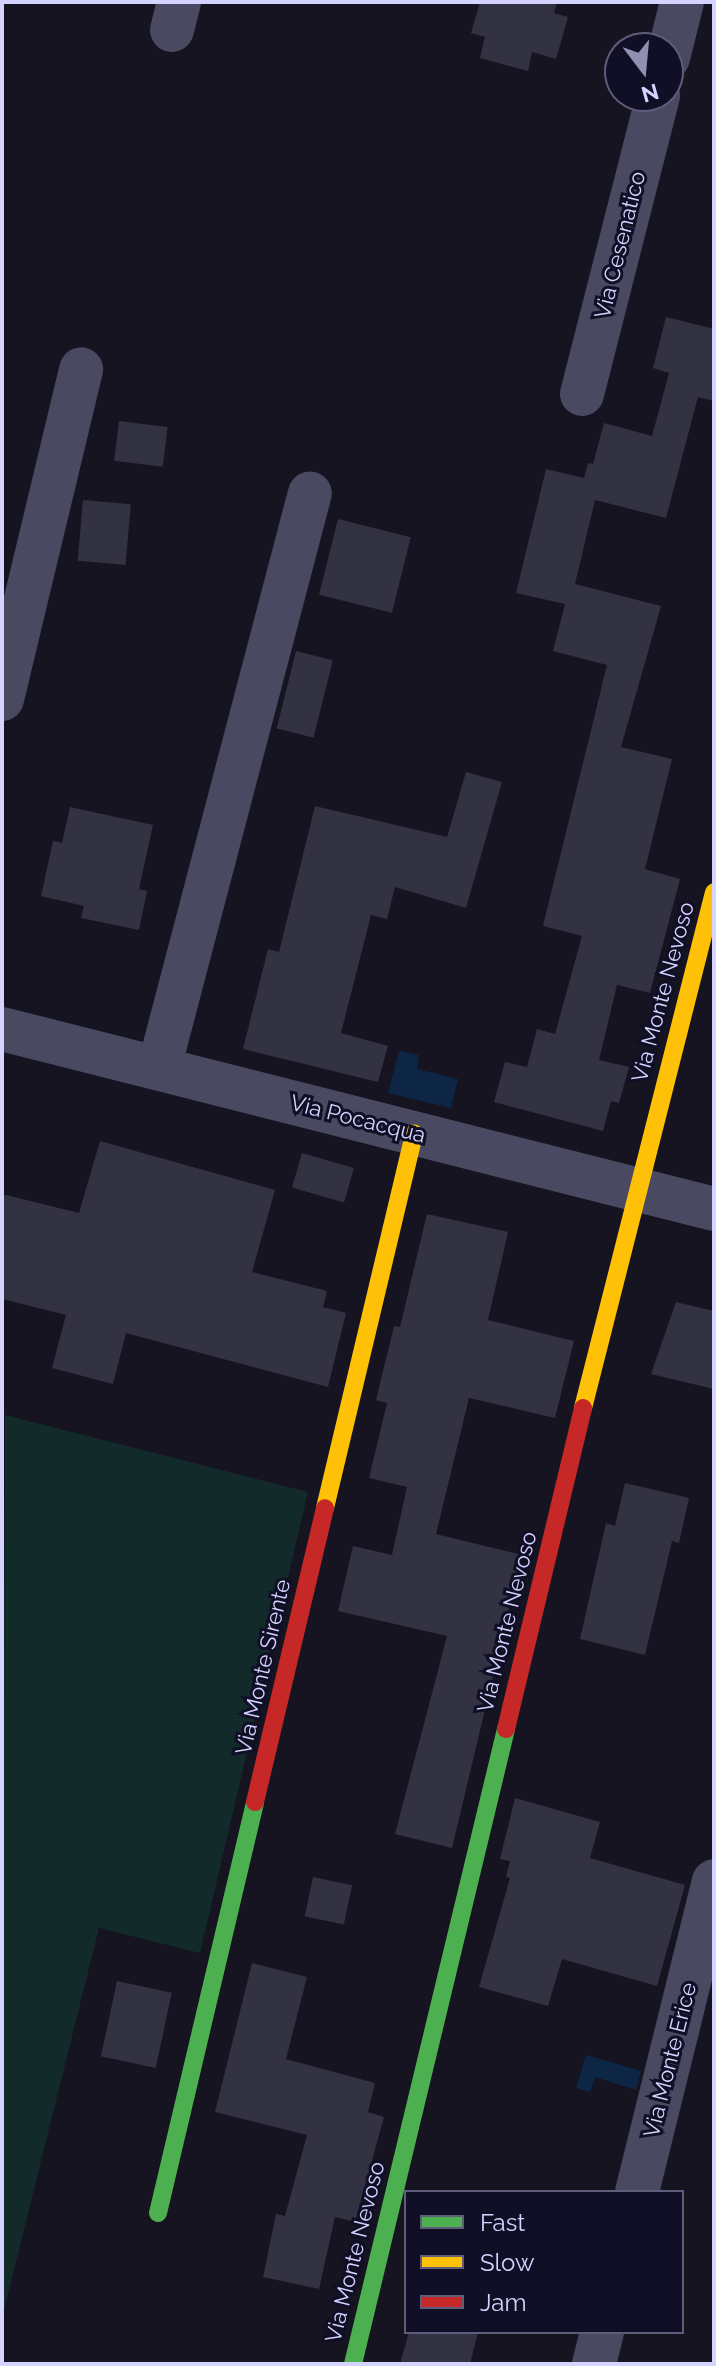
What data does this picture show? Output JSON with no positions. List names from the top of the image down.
{
  "streets": {
    "street": [
      "Via Cesenatico",
      "Via Monte Nevoso",
      "Via Pocacqua",
      "Via Monte Sirente",
      "Via Monte Erice"
    ]
  },
  "crossings": [
    ["Via Monte Nevoso", "Via Pocacqua"],
    ["Via Pocacqua", "Via Monte Sirente"]
  ],
  "legend": ["Fast", "Slow", "Jam"],
  "north": "bottom"
}
